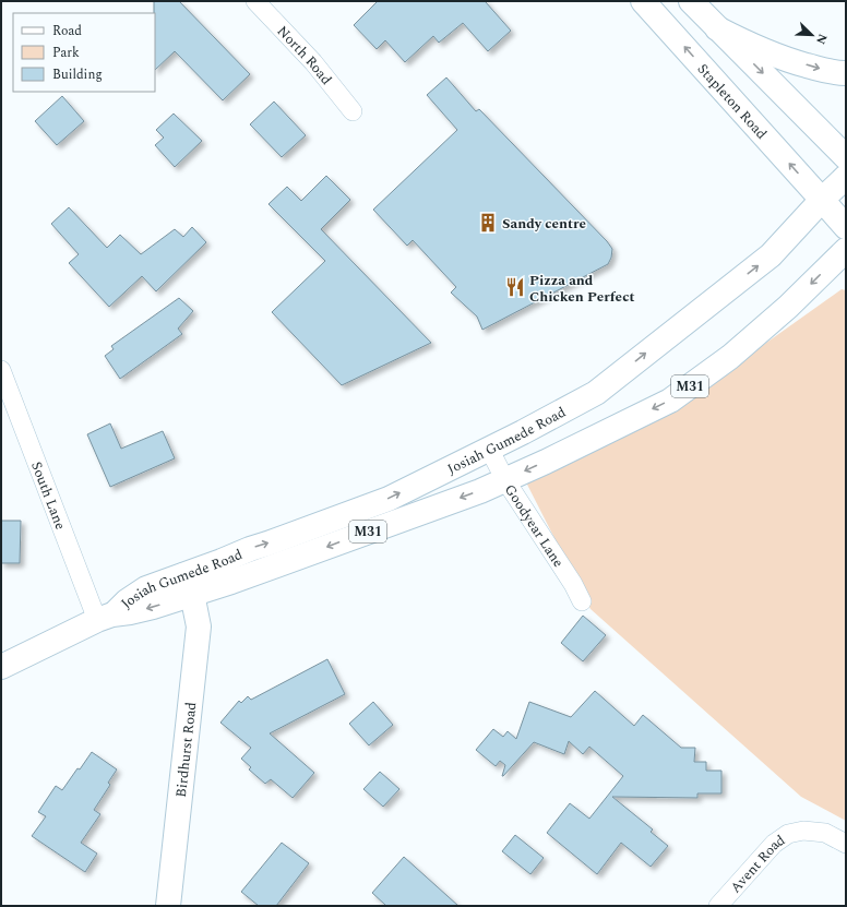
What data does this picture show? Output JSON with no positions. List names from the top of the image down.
{
  "streets": {
    "main road": [
      "Stapleton Road",
      "M31",
      "Josiah Gumede Road",
      "Birdhurst Road"
    ],
    "street": [
      "North Road",
      "South Lane",
      "Goodyear Lane",
      "Avent Road"
    ]
  },
  "crossings": [
    ["Stapleton Road", "Josiah Gumede Road"],
    ["Josiah Gumede Road", "South Lane"],
    ["Josiah Gumede Road", "Goodyear Lane"],
    ["Josiah Gumede Road", "Birdhurst Road"]
  ],
  "places": {
    "building": ["Sandy centre"],
    "restaurant": ["Pizza and Chicken Perfect"]
  },
  "legend": ["Road", "Park", "Building"],
  "north": "bottom right"
}
